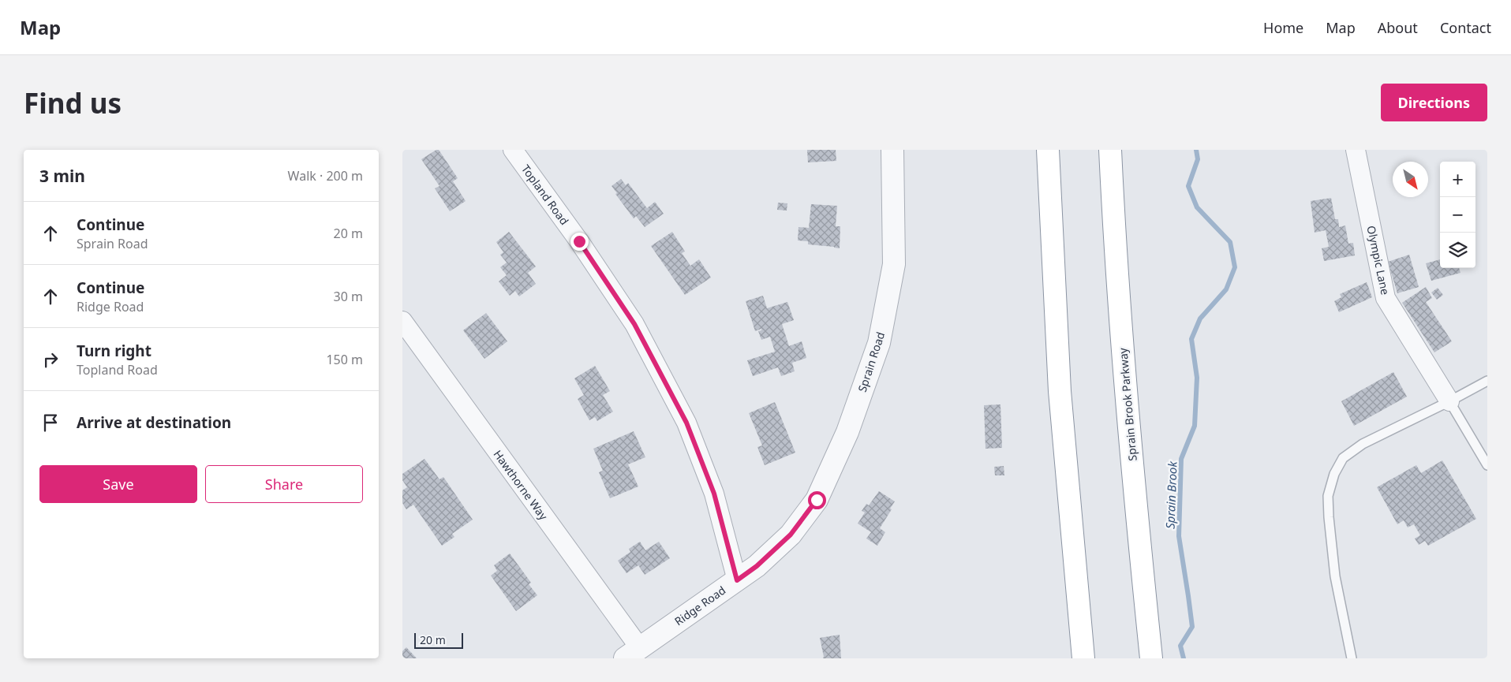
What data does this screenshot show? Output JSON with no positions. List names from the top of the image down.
{
  "streets": {
    "highway": ["Sprain Brook Parkway"],
    "street": [
      "Topland Road",
      "Olympic Lane",
      "Sprain Road",
      "Hawthorne Way",
      "Ridge Road"
    ]
  },
  "crossings": [
    ["Topland Road", "Ridge Road"],
    ["Sprain Road", "Ridge Road"],
    ["Hawthorne Way", "Ridge Road"]
  ],
  "water": ["Sprain Brook"],
  "scale_bar": "20 m",
  "north": "bottom right",
  "page": {
    "header": "Map",
    "nav": [
      "Home",
      "Map",
      "About",
      "Contact"
    ],
    "buttons": [
      "Directions",
      ["Save", "Share"]
    ],
    "title": "Find us",
    "heading": ["3 min", "Walk · 200 m"],
    "map_buttons": ["+", "−"],
    "list": [
      ["Continue", "Sprain Road", "20 m"],
      ["Continue", "Ridge Road", "30 m"],
      ["Turn right", "Topland Road", "150 m"],
      "Arrive at destination"
    ],
    "scale": "20 m"
  }
}
